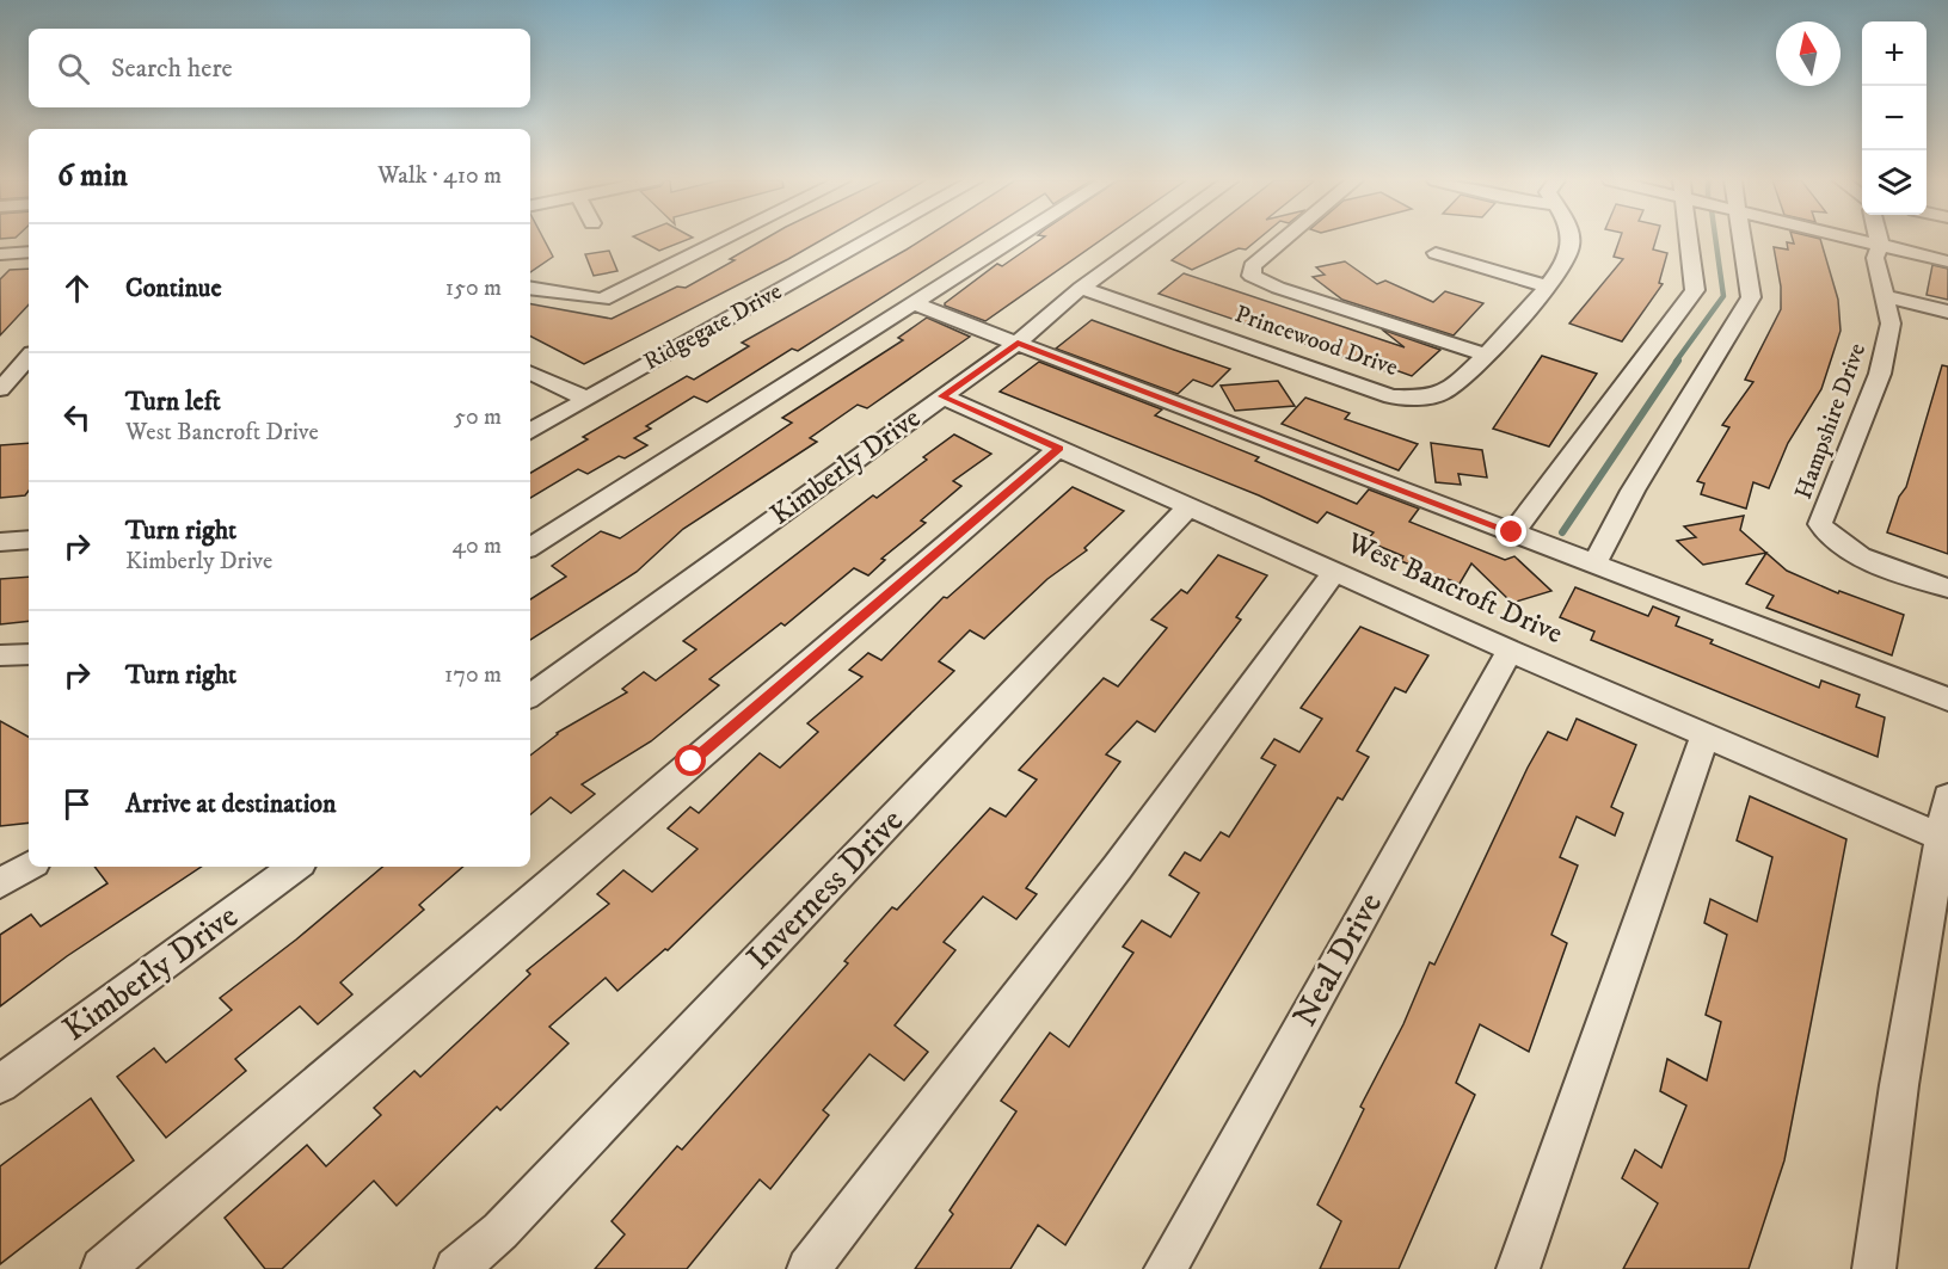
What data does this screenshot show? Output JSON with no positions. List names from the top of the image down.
{
  "streets": {
    "street": [
      "Ridgegate Drive",
      "Princewood Drive",
      "Hampshire Drive",
      "Kimberly Drive",
      "West Bancroft Drive",
      "Inverness Drive",
      "Neal Drive"
    ]
  },
  "crossings": [
    ["Princewood Drive", "Kimberly Drive"],
    ["Kimberly Drive", "West Bancroft Drive"],
    ["West Bancroft Drive", "Inverness Drive"],
    ["West Bancroft Drive", "Neal Drive"]
  ],
  "north": "top",
  "page": {
    "map_buttons": ["+", "−"],
    "search": "Search here",
    "heading": ["6 min", "Walk · 410 m"],
    "list": [
      ["Continue", "150 m"],
      ["Turn left", "West Bancroft Drive", "50 m"],
      ["Turn right", "Kimberly Drive", "40 m"],
      ["Turn right", "170 m"],
      "Arrive at destination"
    ]
  }
}
